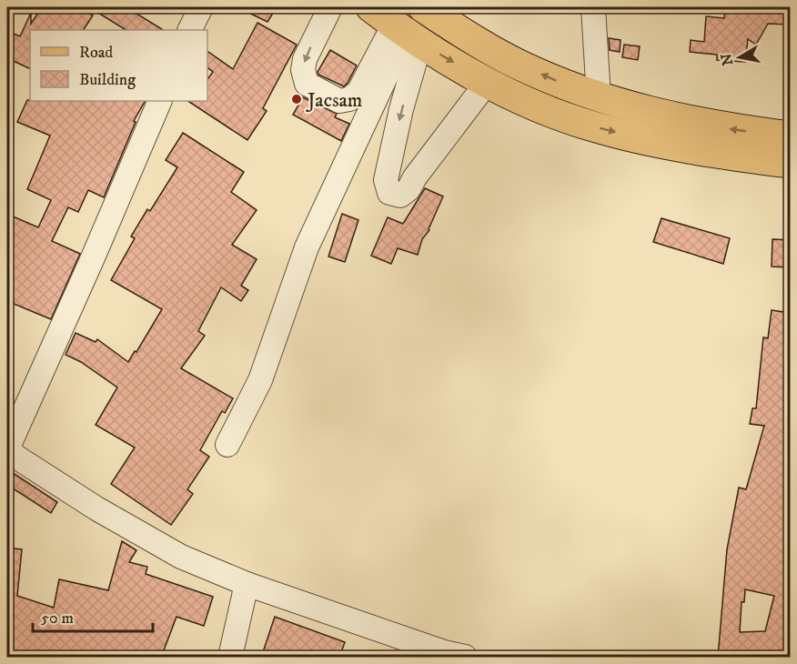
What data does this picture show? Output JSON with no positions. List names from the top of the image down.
{
  "places": ["Jacsam"],
  "legend": ["Road", "Building"],
  "scale_bar": "50 m",
  "north": "left"
}
